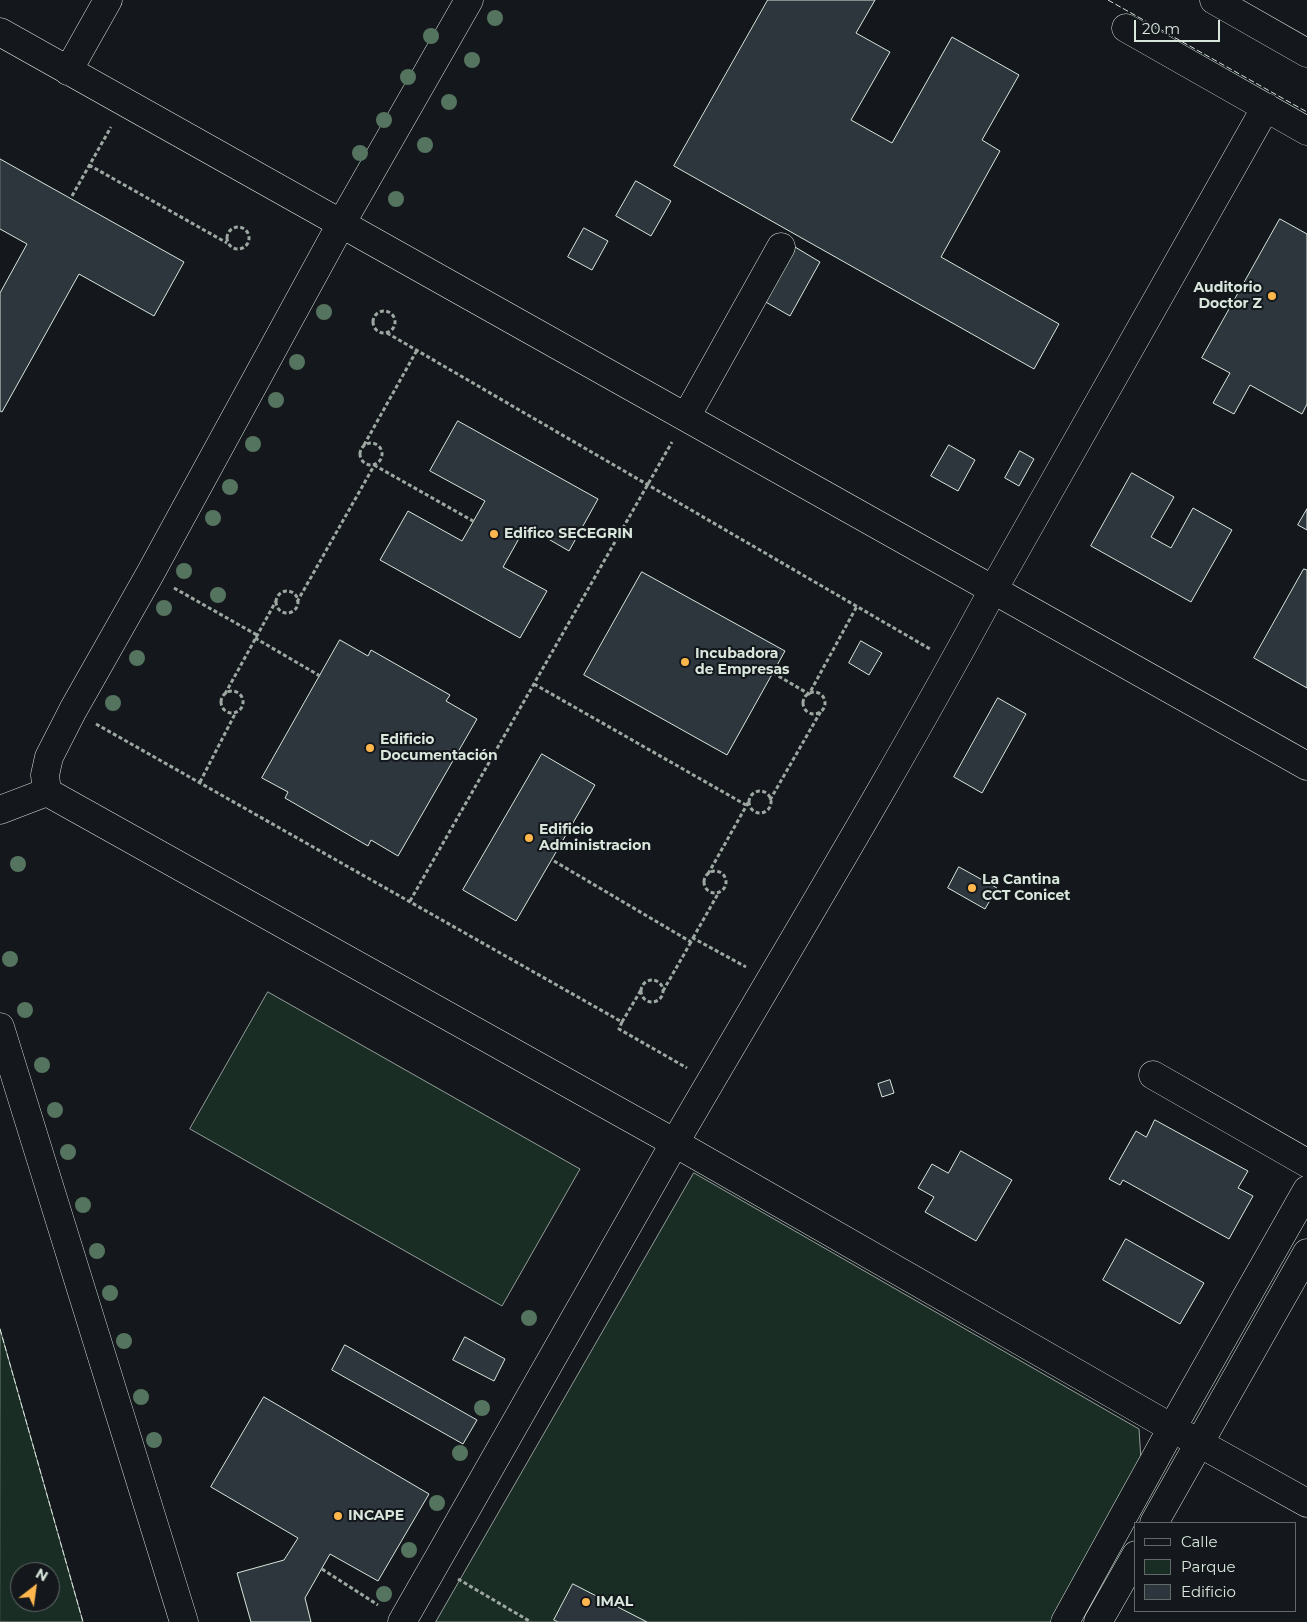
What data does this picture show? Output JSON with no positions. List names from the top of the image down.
{
  "places": [
    "Auditorio Doctor Z",
    "Edifico SECEGRIN",
    "Incubadora de Empresas",
    "Edificio Documentación",
    "Edificio Administracion",
    "La Cantina CCT Conicet",
    "INCAPE",
    "IMAL"
  ],
  "legend": ["Calle", "Parque", "Edificio"],
  "scale_bar": "20 m",
  "north": "top right"
}
